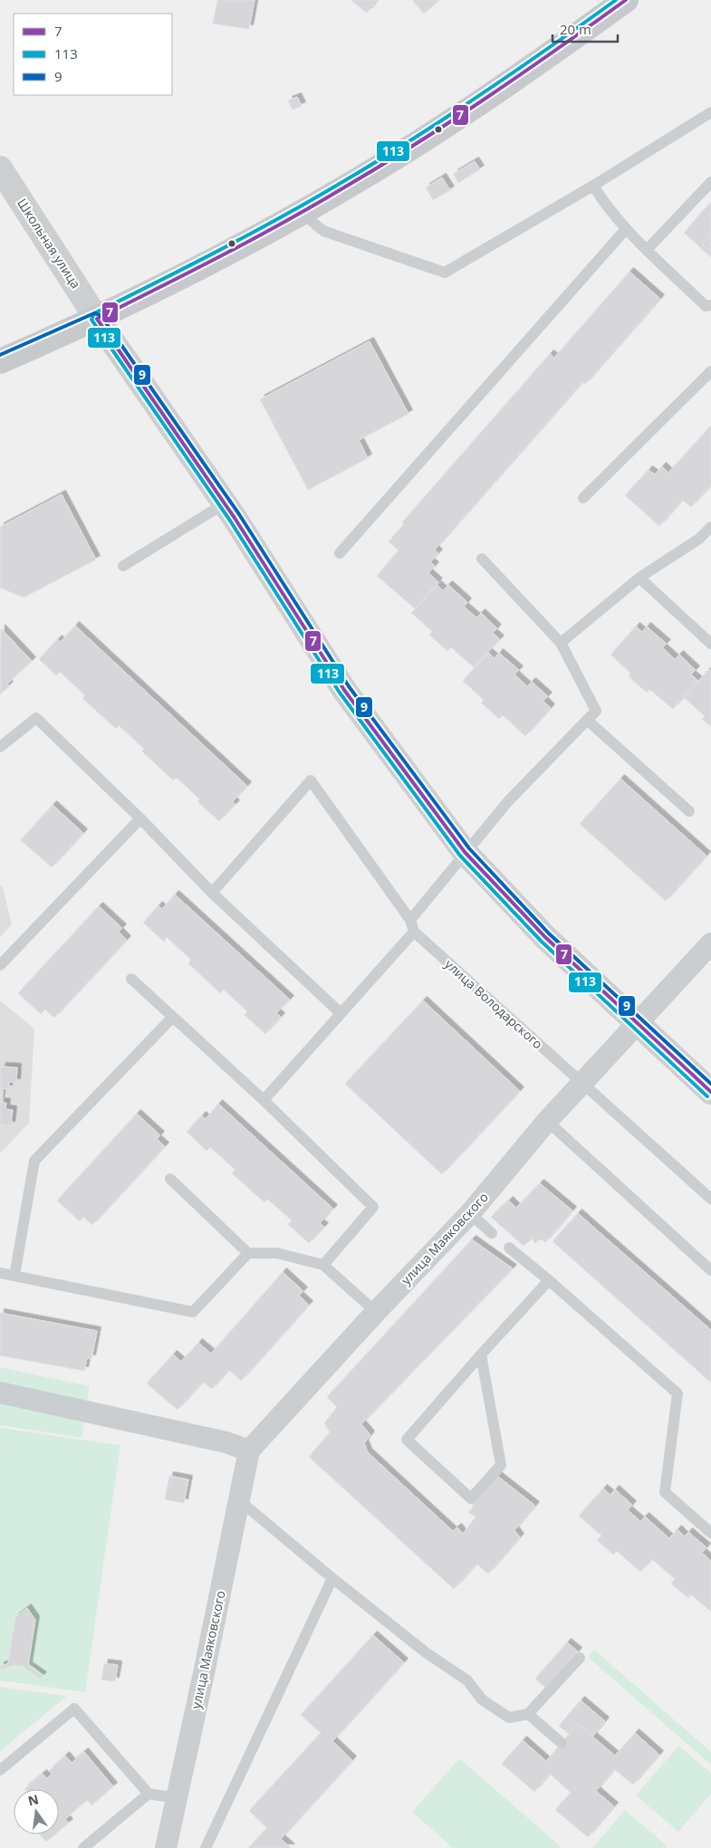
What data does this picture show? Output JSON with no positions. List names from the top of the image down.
{
  "streets": {
    "street": ["Школьная улица", "улица Маяковского"],
    "lane": ["улица Володарского"]
  },
  "crossings": [
    ["улица Володарского", "улица Маяковского"]
  ],
  "lines": ["transit line 7", "transit line 113", "transit line 9"],
  "legend": ["7", "113", "9"],
  "scale_bar": "20 m",
  "north": "top"
}
